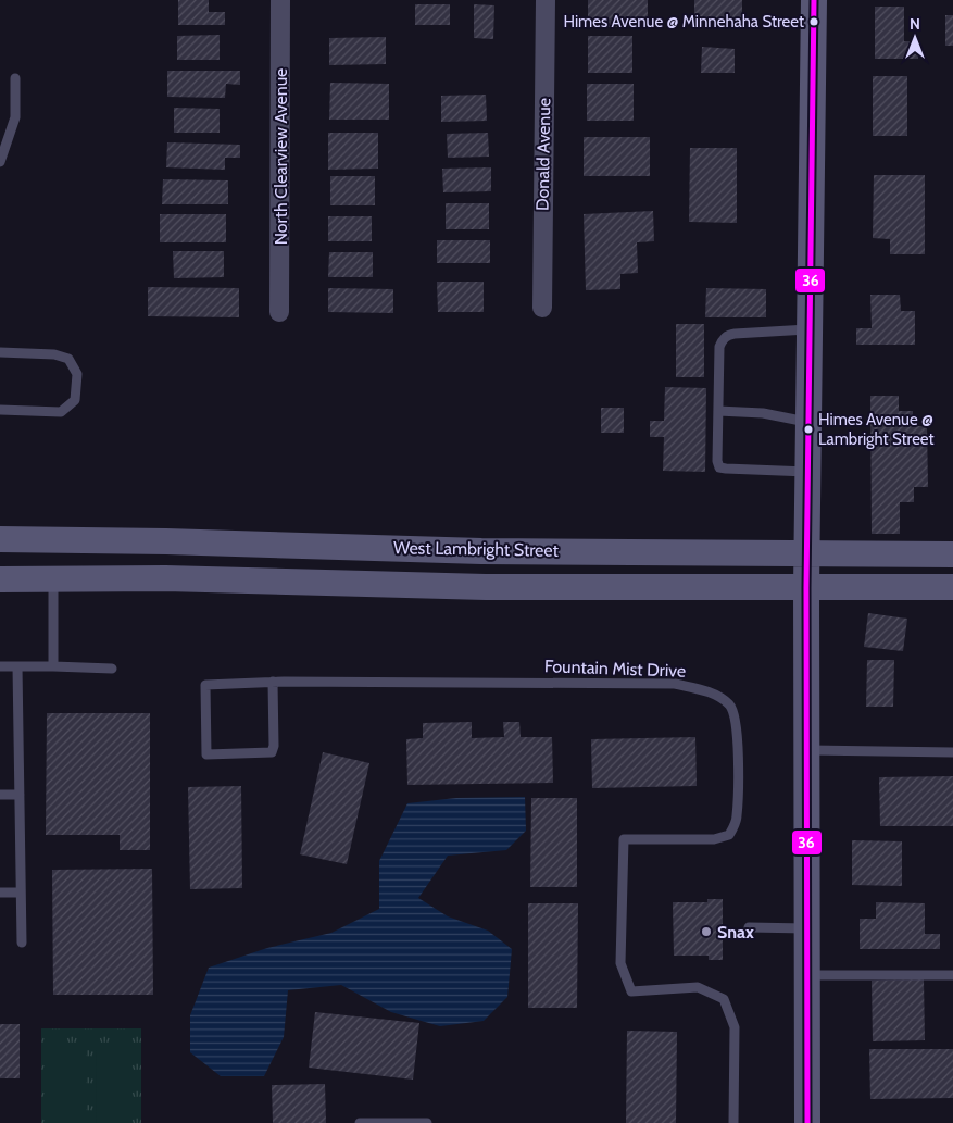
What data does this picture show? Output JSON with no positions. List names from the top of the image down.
{
  "streets": {
    "main road": ["West Lambright Street"],
    "street": ["Donald Avenue", "North Clearview Avenue"],
    "lane": ["Fountain Mist Drive"]
  },
  "places": ["Himes Avenue @ Minnehaha Street", "Himes Avenue @ Lambright Street", "Snax"],
  "lines": ["transit line 36"],
  "north": "top"
}
